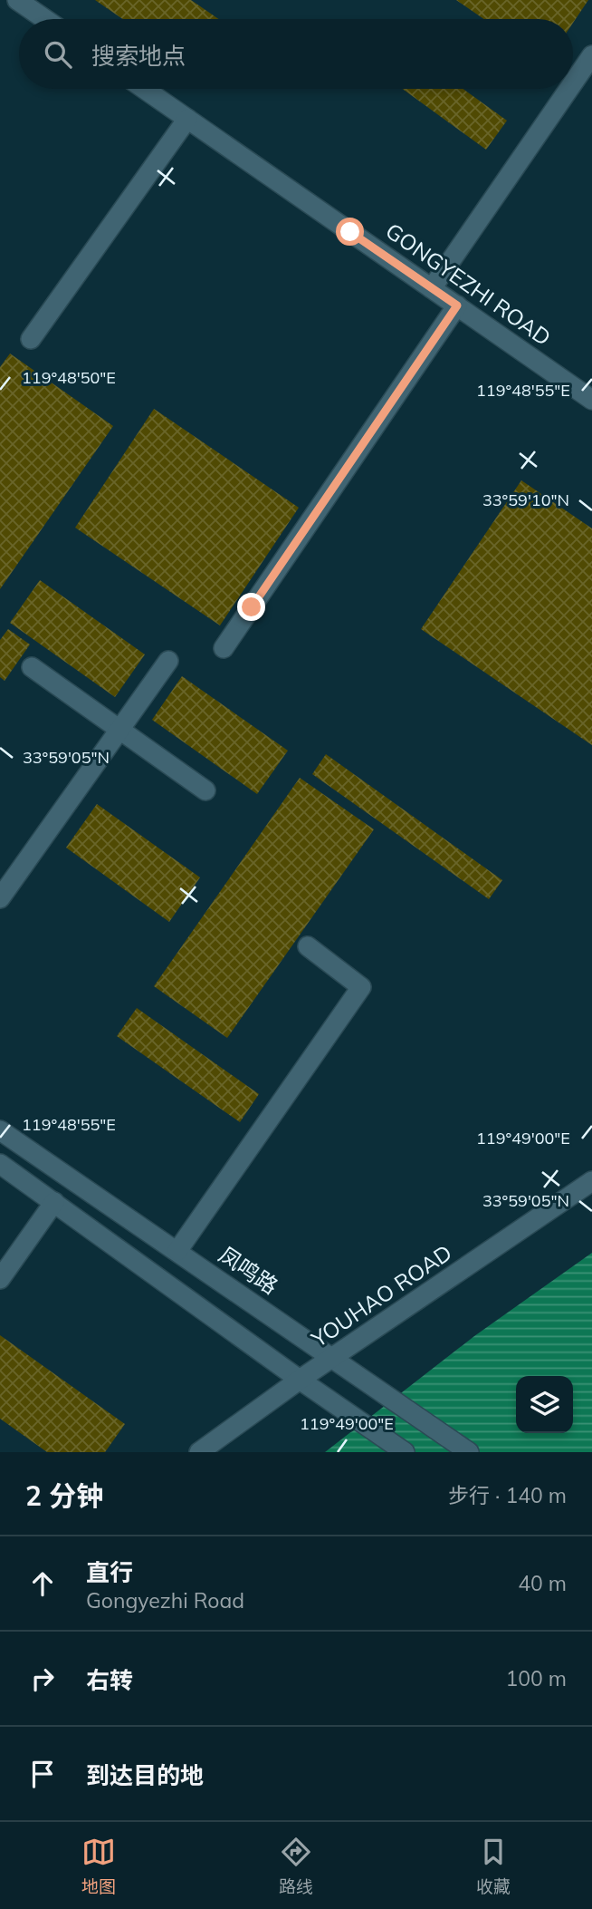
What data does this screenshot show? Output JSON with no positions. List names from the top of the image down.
{
  "streets": {
    "street": ["GONGYEZHI ROAD", "凤鸣路", "YOUHAO ROAD"]
  },
  "crossings": [
    ["凤鸣路", "YOUHAO ROAD"]
  ],
  "page": {
    "search": "搜索地点",
    "heading": ["2 分钟", "步行 · 140 m"],
    "list": [
      ["直行", "Gongyezhi Road", "40 m"],
      ["右转", "100 m"],
      "到达目的地"
    ],
    "nav": ["地图", "路线", "收藏"]
  },
  "coordinates": [
    "119°48'50\"E",
    "119°48'55\"E",
    "33°59'10\"N",
    "33°59'05\"N",
    "119°49'00\"E"
  ]
}
